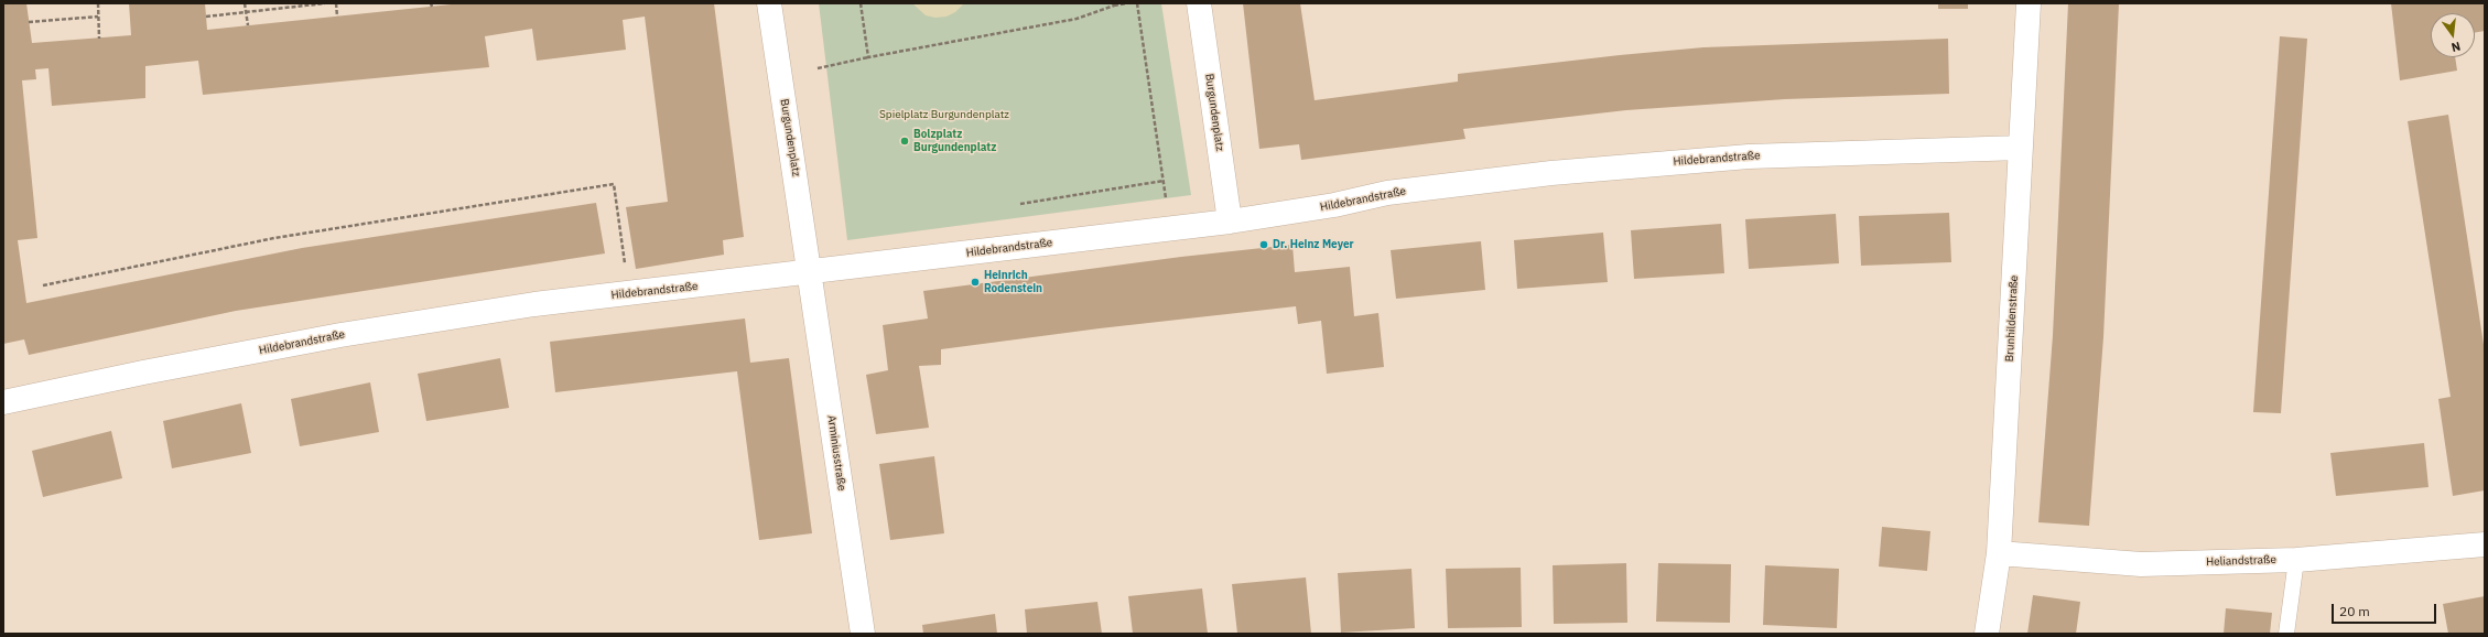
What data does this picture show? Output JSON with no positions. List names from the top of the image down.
{
  "streets": {
    "street": [
      "Burgundenplatz",
      "Hildebrandstraße",
      "Brunhildenstraße",
      "Arminiusstraße",
      "Heliandstraße"
    ]
  },
  "crossings": [
    ["Burgundenplatz", "Hildebrandstraße"],
    ["Burgundenplatz", "Arminiusstraße"],
    ["Hildebrandstraße", "Brunhildenstraße"],
    ["Hildebrandstraße", "Arminiusstraße"],
    ["Brunhildenstraße", "Heliandstraße"]
  ],
  "parks": ["Spielplatz Burgundenplatz"],
  "places": ["Bolzplatz Burgundenplatz", "Dr. Heinz Meyer", "Heinrich Rodenstein"],
  "scale_bar": "20 m",
  "north": "bottom"
}
